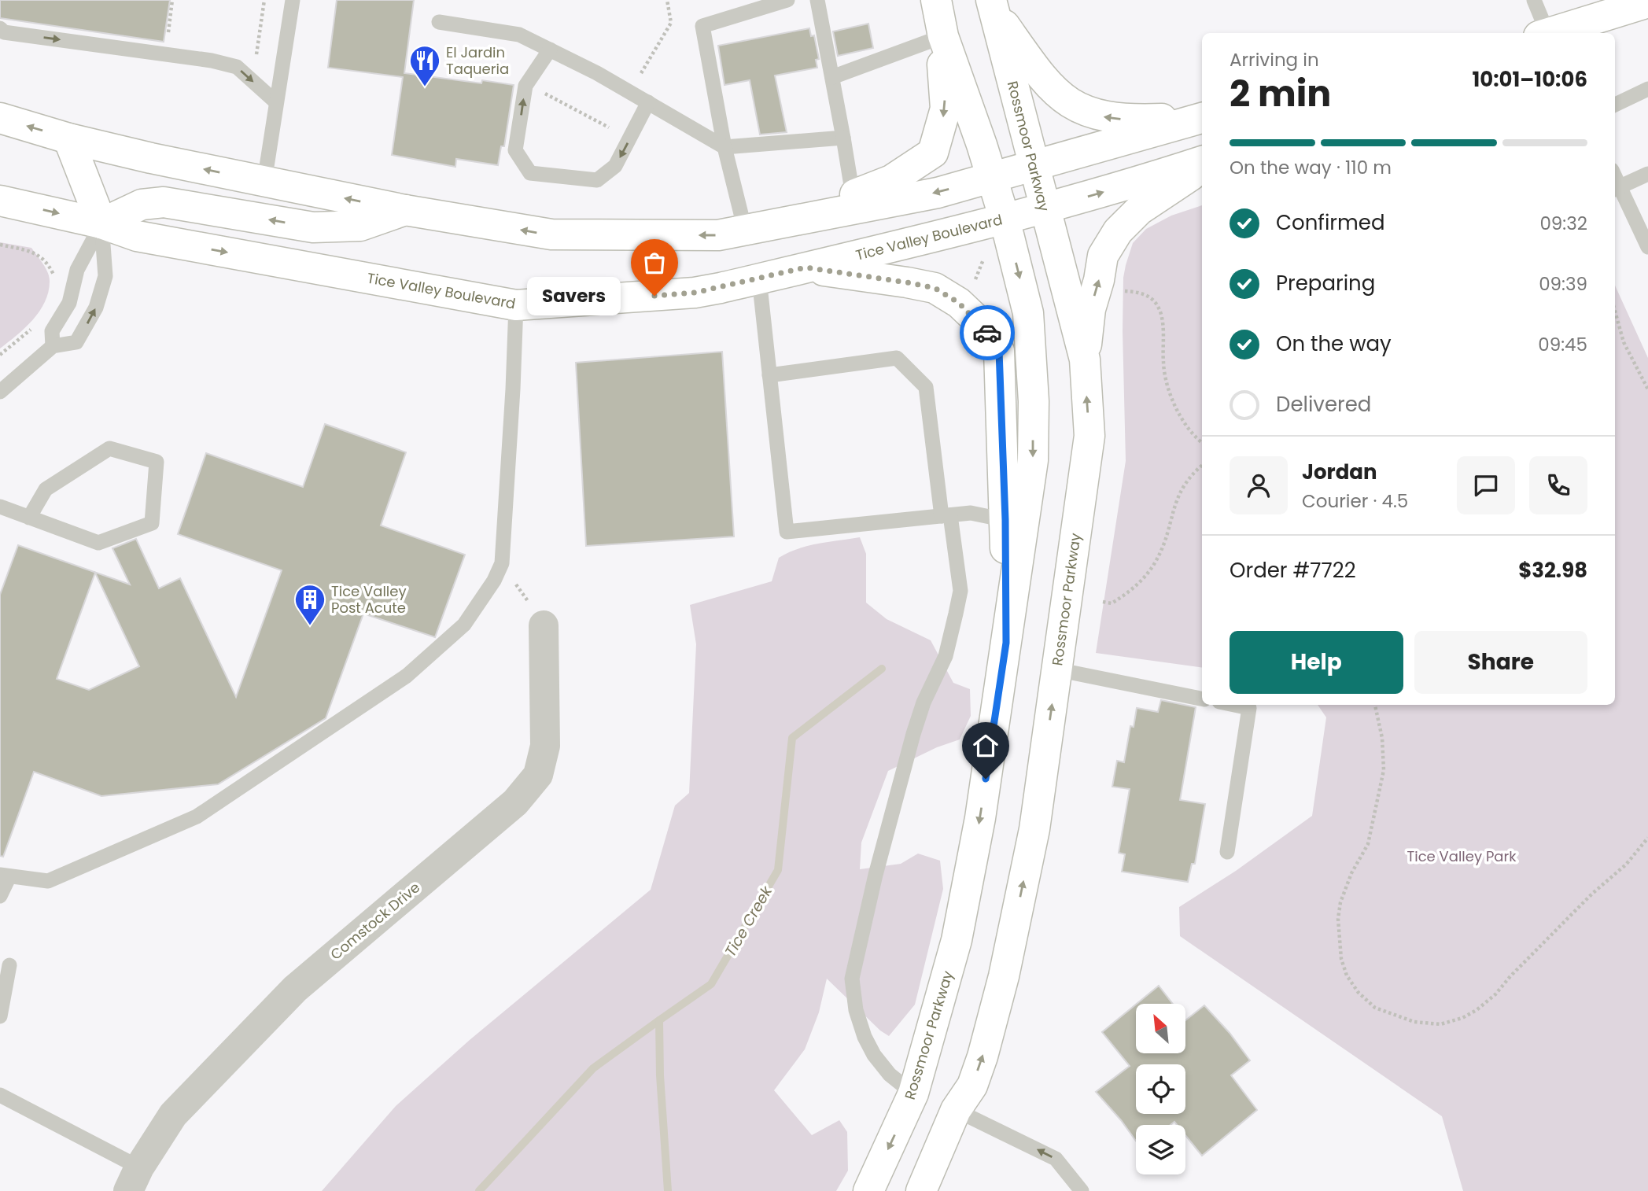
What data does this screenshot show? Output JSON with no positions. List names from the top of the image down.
{
  "streets": {
    "street": ["Rossmoor Parkway", "Tice Valley Boulevard", "Comstock Drive"]
  },
  "crossings": [
    ["Rossmoor Parkway", "Tice Valley Boulevard"]
  ],
  "water": ["Tice Creek"],
  "parks": ["Tice Valley Park"],
  "places": {
    "restaurant": ["El Jardin Taqueria"],
    "other": ["Savers"],
    "building": ["Tice Valley Post Acute"]
  },
  "north": "top left",
  "page": {
    "heading": ["2 min", "Arriving in", "10:01–10:06"],
    "panel": [
      "Jordan",
      "Courier · 4.5",
      "Order #7722",
      "$32.98"
    ],
    "bar": "On the way · 110 m",
    "list": [
      ["Confirmed", "09:32"],
      ["Preparing", "09:39"],
      ["On the way", "09:45"],
      "Delivered"
    ],
    "bubble": "Savers",
    "buttons": ["Help", "Share"]
  }
}
